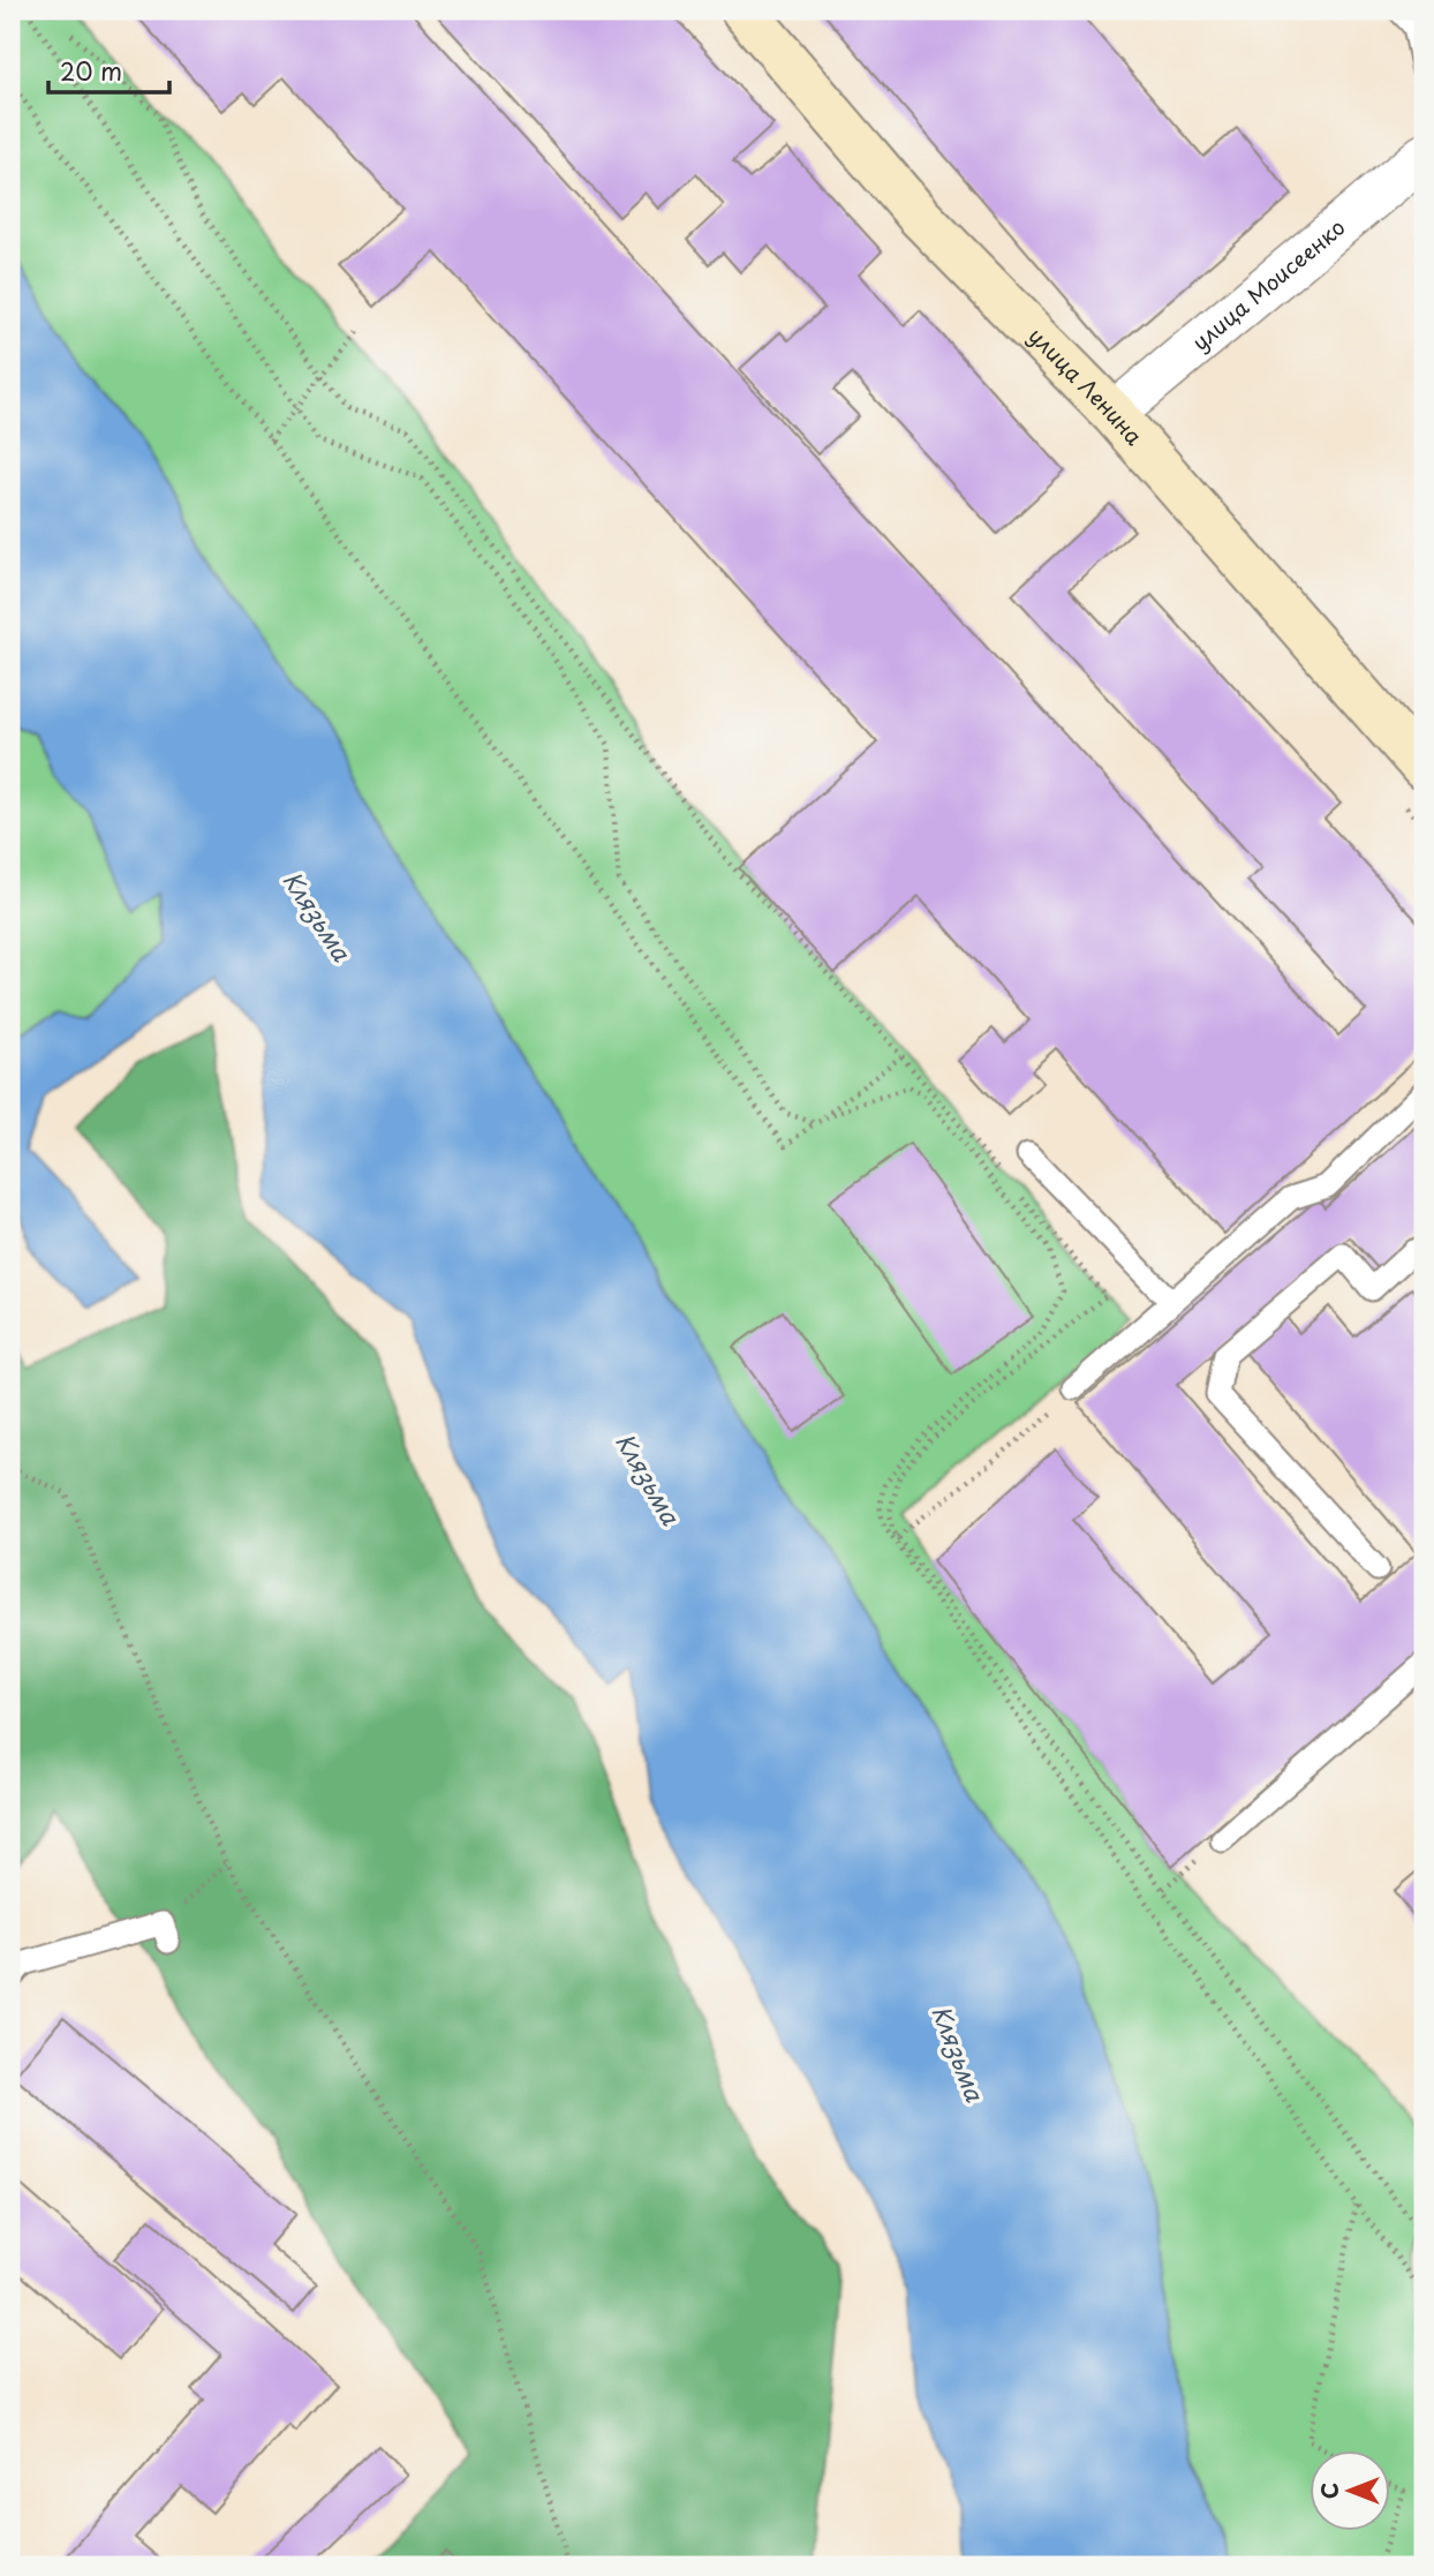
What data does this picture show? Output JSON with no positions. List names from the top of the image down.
{
  "streets": {
    "main road": ["улица Ленина"],
    "street": ["улица Моисеенко"]
  },
  "crossings": [
    ["улица Моисеенко", "улица Ленина"]
  ],
  "water": ["Клязьма"],
  "scale_bar": "20 m",
  "north": "left"
}
